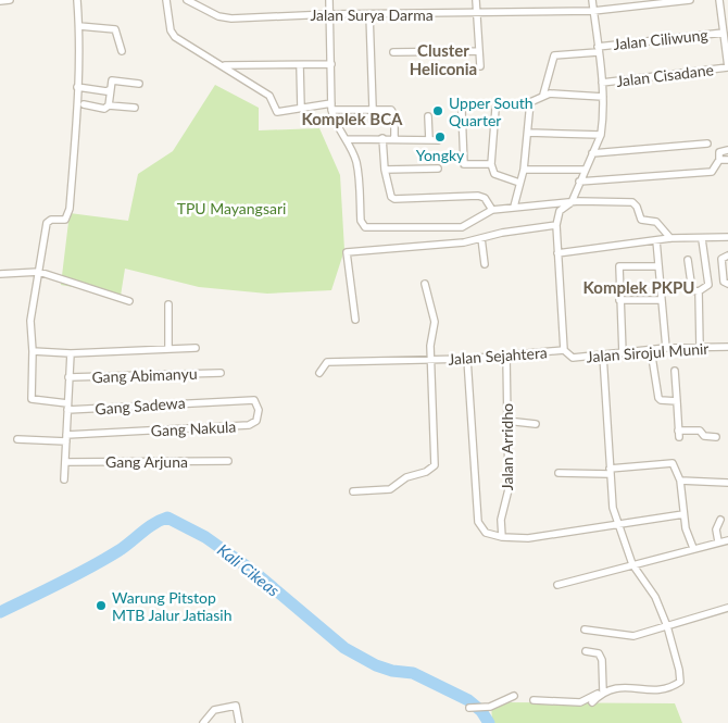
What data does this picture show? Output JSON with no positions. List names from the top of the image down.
{
  "streets": {
    "street": [
      "Jalan Surya Darma",
      "Jalan Ciliwung",
      "Jalan Cisadane",
      "Jalan Sirojul Munir",
      "Jalan Sejahtera",
      "Gang Abimanyu",
      "Gang Sadewa",
      "Gang Nakula",
      "Jalan Arridho",
      "Gang Arjuna"
    ]
  },
  "crossings": [
    ["Jalan Sirojul Munir", "Jalan Sejahtera"],
    ["Jalan Sejahtera", "Jalan Arridho"],
    ["Gang Sadewa", "Gang Nakula"]
  ],
  "districts": ["Cluster Heliconia", "Komplek BCA", "Komplek PKPU"],
  "water": ["Kali Cikeas"],
  "parks": ["TPU Mayangsari"],
  "places": ["Upper South Quarter", "Yongky", "Warung Pitstop MTB Jalur Jatiasih"]
}
